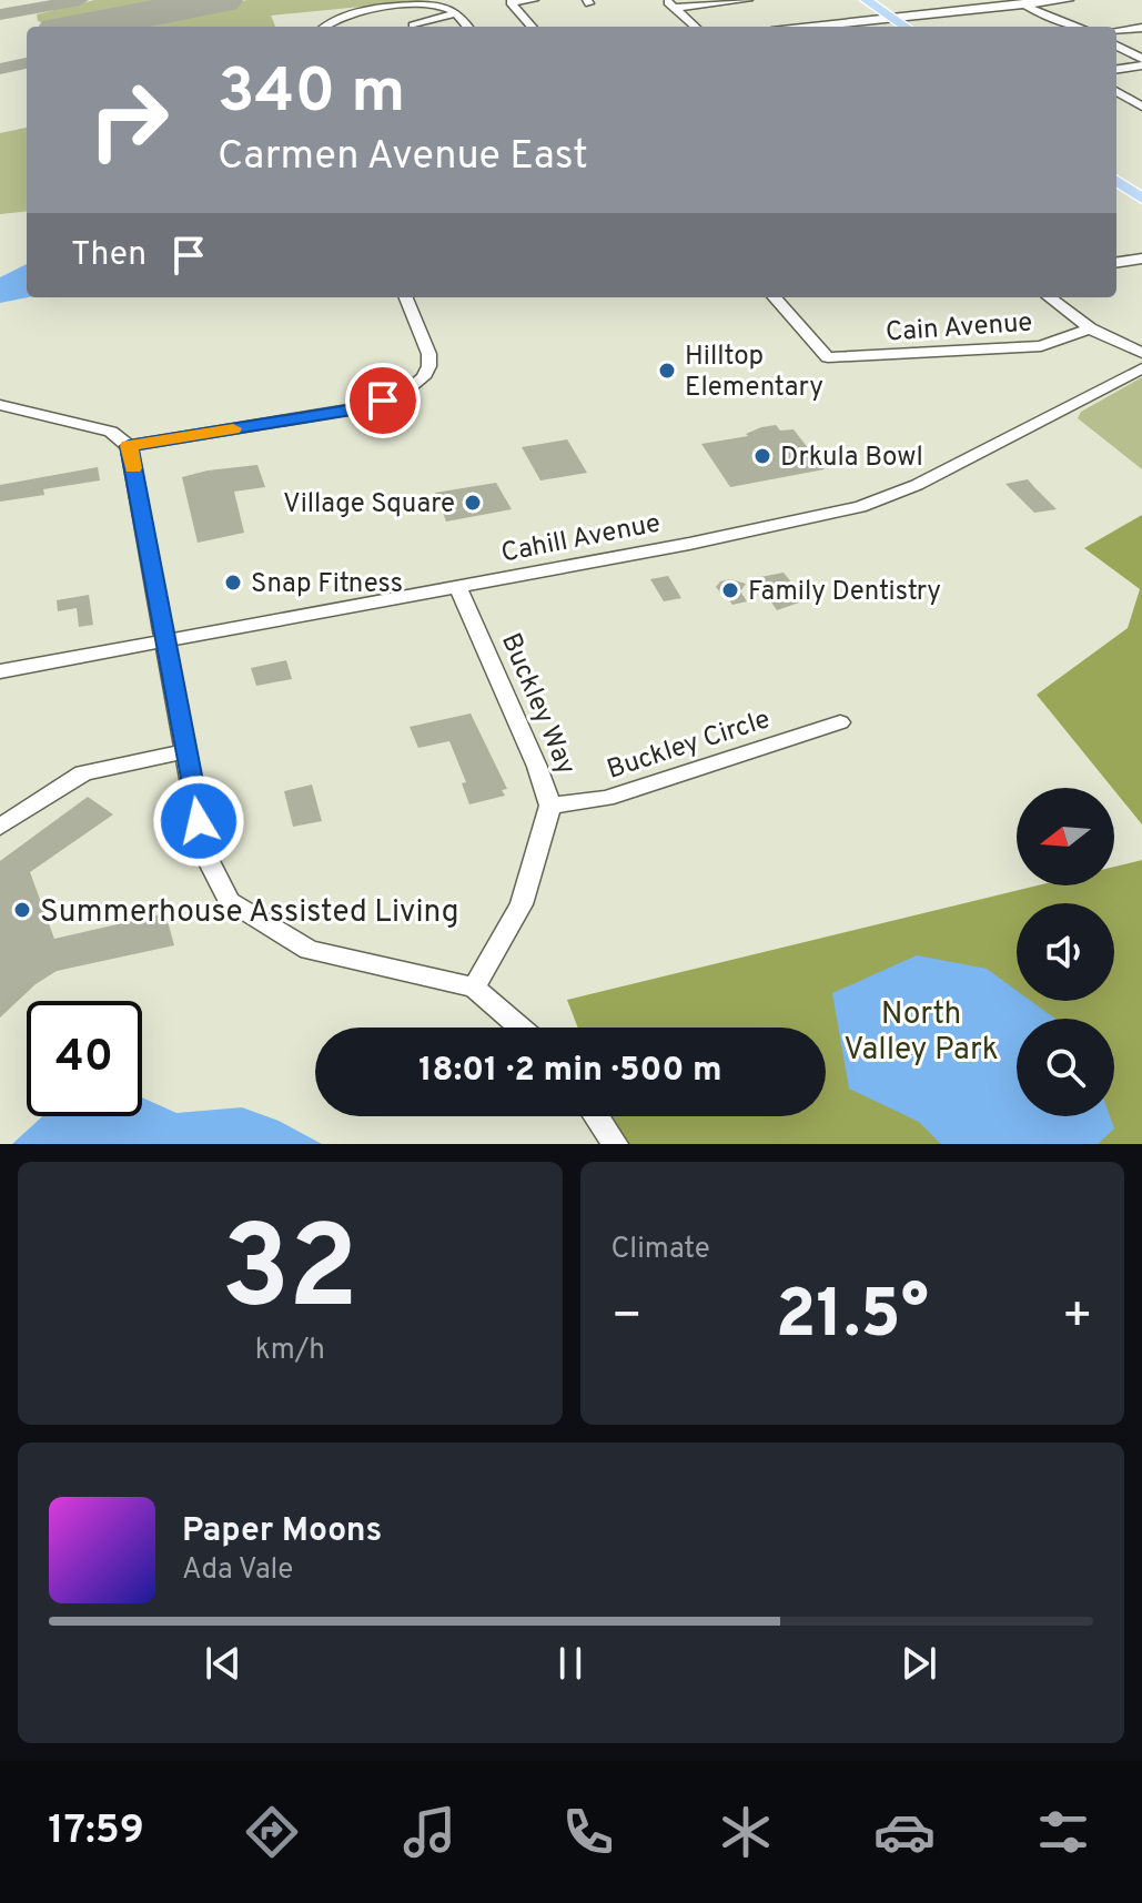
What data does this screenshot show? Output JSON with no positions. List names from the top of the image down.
{
  "streets": {
    "street": [
      "Cain Avenue",
      "Cahill Avenue",
      "Buckley Way",
      "Buckley Circle"
    ]
  },
  "crossings": [
    ["Cahill Avenue", "Buckley Way"],
    ["Buckley Way", "Buckley Circle"]
  ],
  "parks": ["North Valley Park"],
  "places": [
    "Hilltop Elementary",
    "Drkula Bowl",
    "Village Square",
    "Snap Fitness",
    "Family Dentistry",
    "Summerhouse Assisted Living"
  ],
  "north": "left",
  "page": {
    "turn": ["340 m", "Carmen Avenue East"],
    "then": "Then",
    "limit": "40",
    "trip": "18:01 · 2 min · 500 m",
    "tile": [
      ["32", "km/h"],
      "Climate"
    ],
    "heat": ["−", "21.5°", "+"],
    "song": ["Paper Moons", "Ada Vale"],
    "tabs": "17:59"
  }
}
